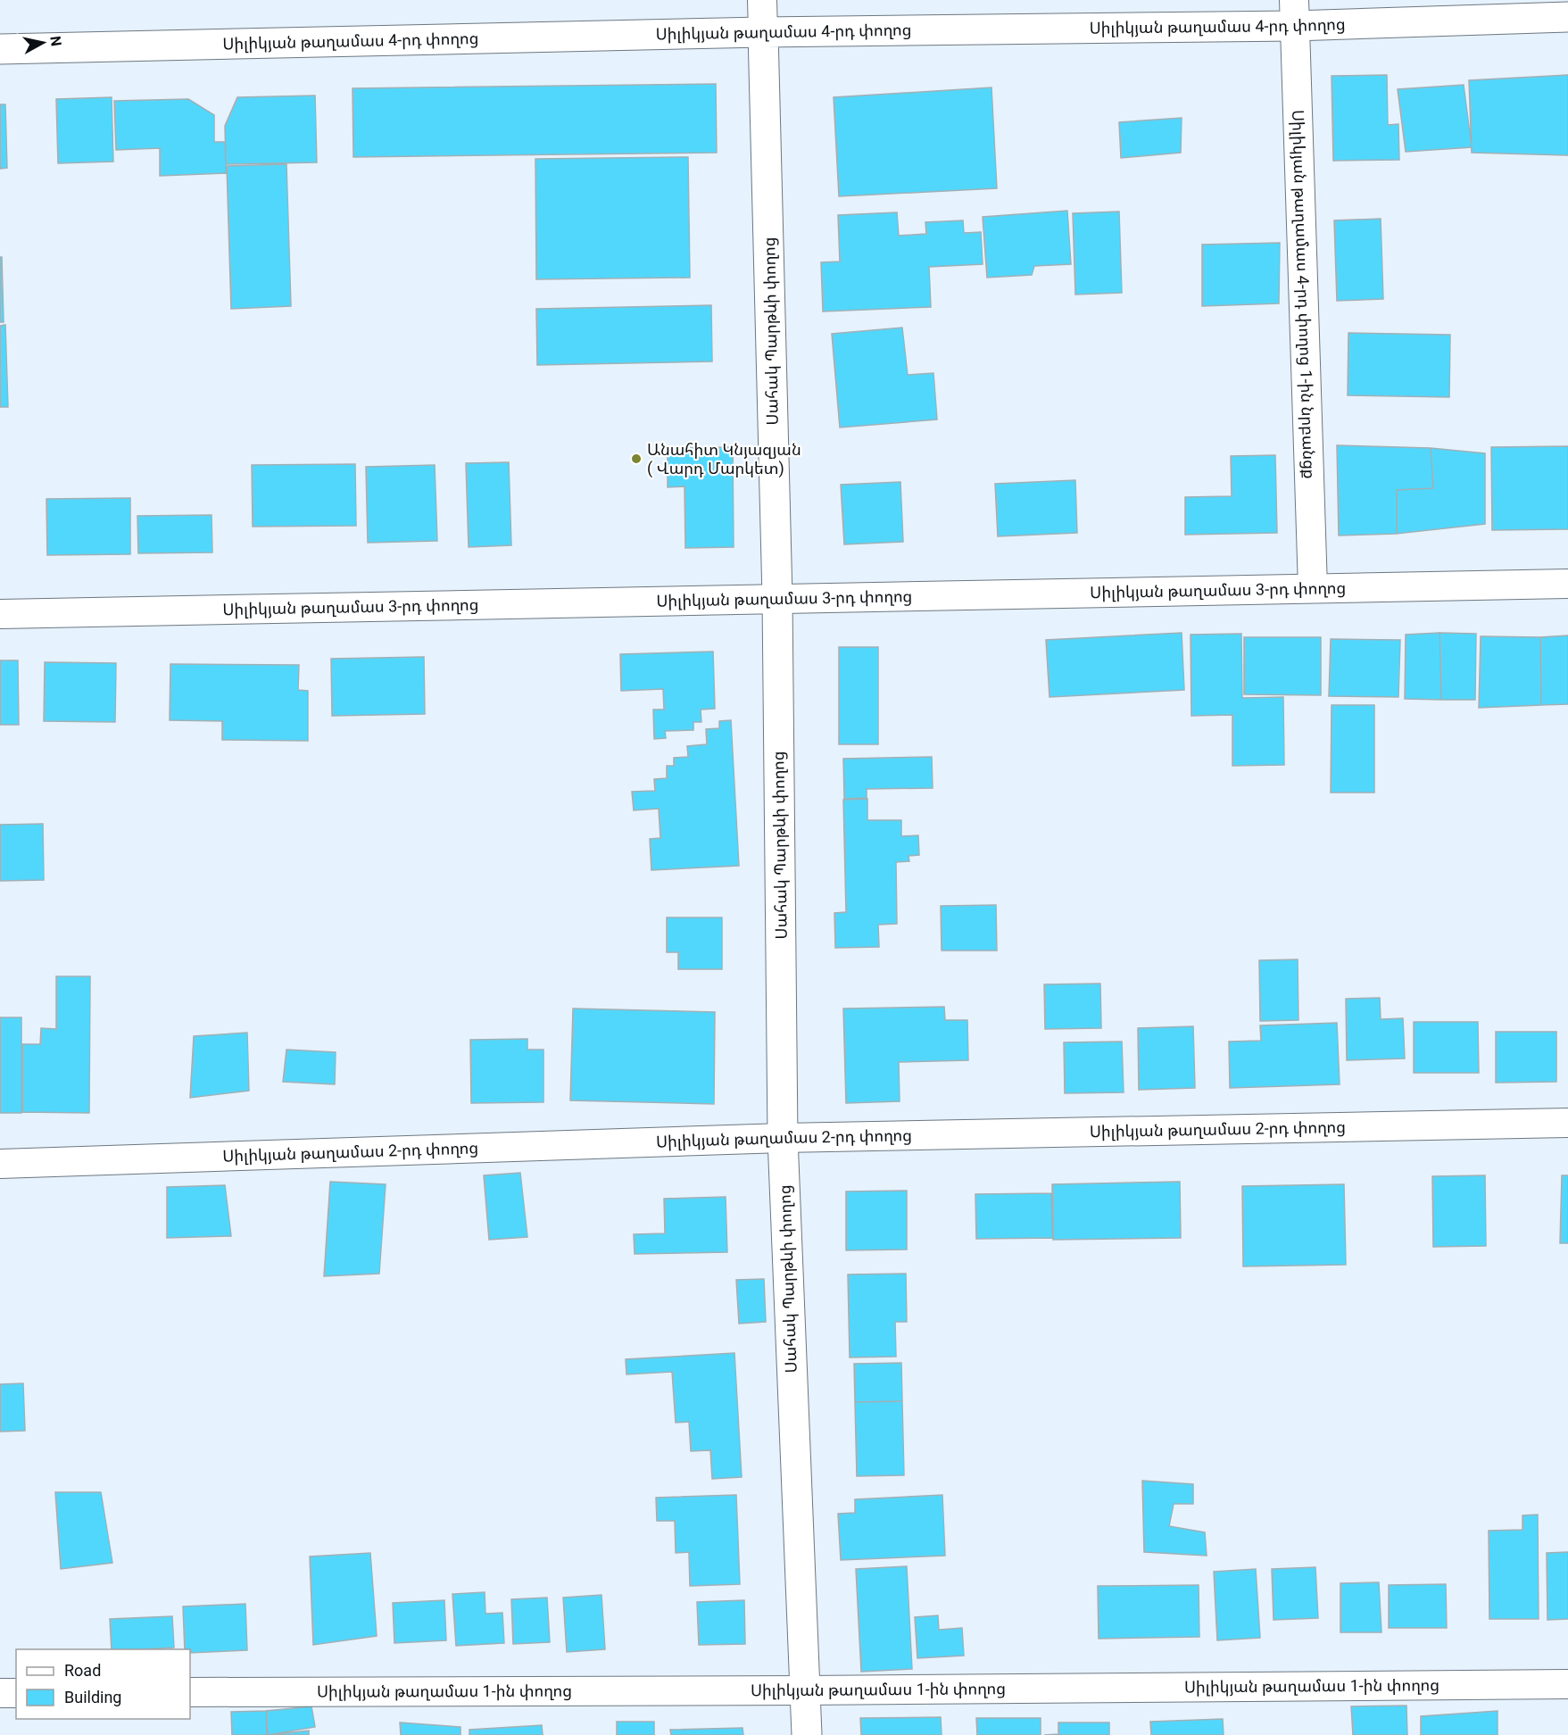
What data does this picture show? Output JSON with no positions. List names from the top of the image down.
{
  "streets": {
    "main road": ["Սիլիկյան թաղամաս 4-րդ փողոց", "Սահակ Պարթևի փողոց"],
    "street": [
      "Սիլիկյան թաղամաս 4-րդ փողոց 1-ին նրբանցք",
      "Սիլիկյան թաղամաս 3-րդ փողոց",
      "Սիլիկյան թաղամաս 2-րդ փողոց",
      "Սիլիկյան թաղամաս 1-ին փողոց"
    ]
  },
  "crossings": [
    ["Սիլիկյան թաղամաս 4-րդ փողոց", "Սիլիկյան թաղամաս 4-րդ փողոց 1-ին նրբանցք"],
    ["Սիլիկյան թաղամաս 4-րդ փողոց", "Սահակ Պարթևի փողոց"],
    ["Սիլիկյան թաղամաս 4-րդ փողոց 1-ին նրբանցք", "Սիլիկյան թաղամաս 3-րդ փողոց"],
    ["Սահակ Պարթևի փողոց", "Սիլիկյան թաղամաս 3-րդ փողոց"],
    ["Սահակ Պարթևի փողոց", "Սիլիկյան թաղամաս 2-րդ փողոց"],
    ["Սահակ Պարթևի փողոց", "Սիլիկյան թաղամաս 1-ին փողոց"]
  ],
  "places": ["Անահիտ Կնյազյան ( Վարդ Մարկետ)"],
  "legend": ["Road", "Building"],
  "north": "right"
}
